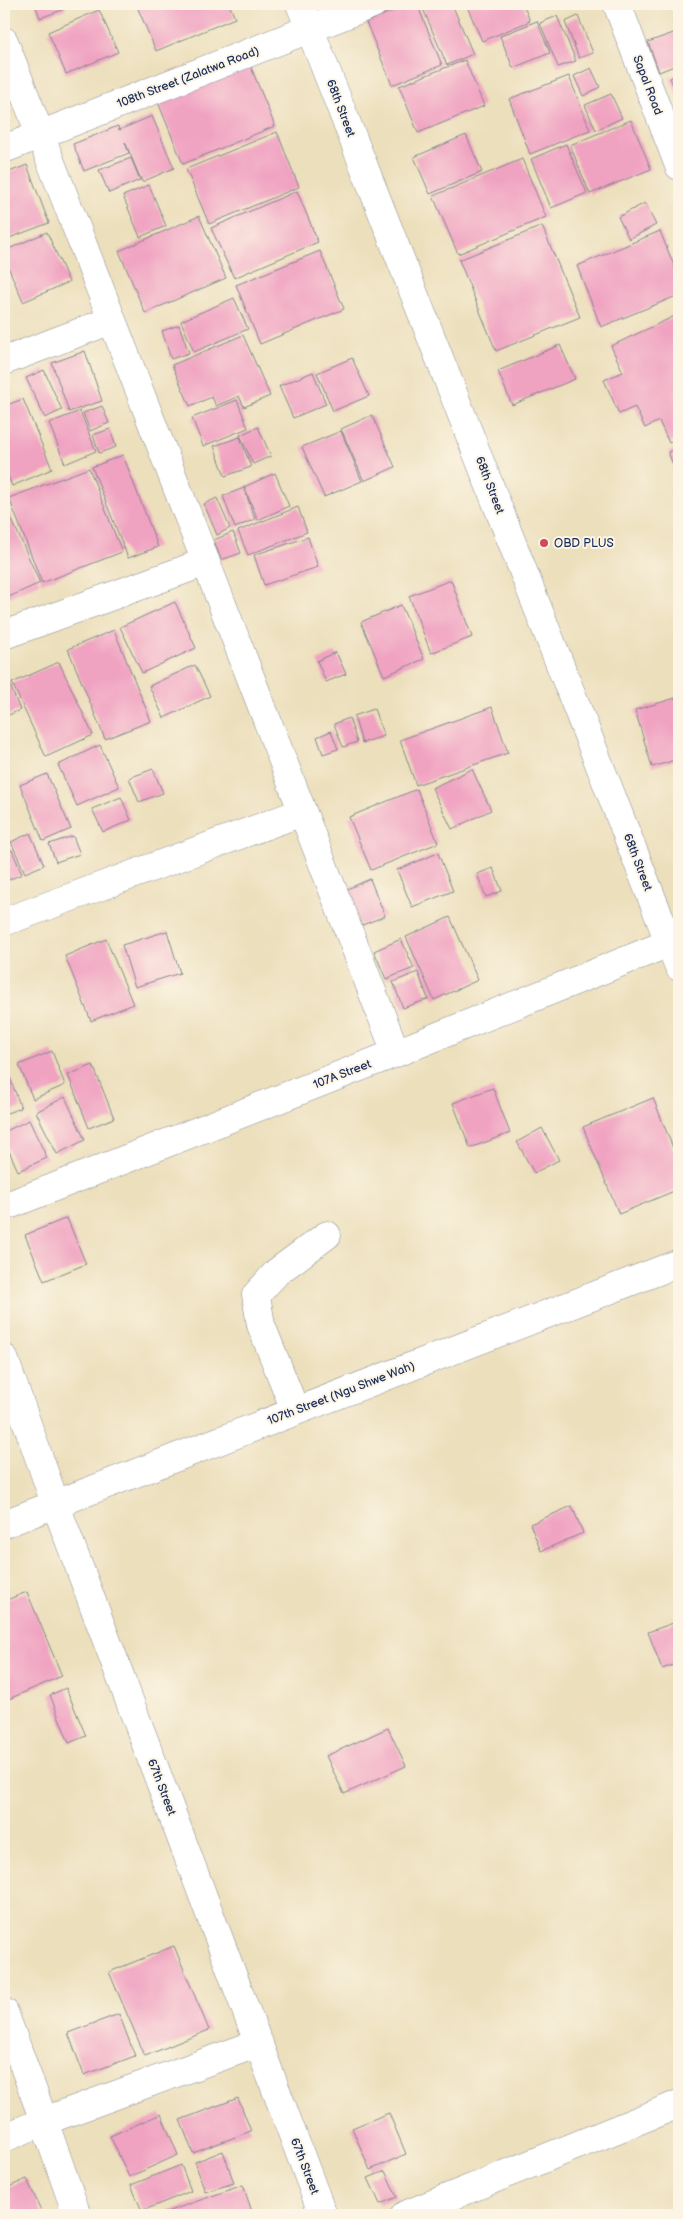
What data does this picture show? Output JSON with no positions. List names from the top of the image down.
{
  "streets": {
    "street": [
      "108th Street (Zalatwa Road)",
      "Sapal Road",
      "68th Street",
      "107A Street",
      "107th Street (Ngu Shwe Wah)",
      "67th Street"
    ]
  },
  "crossings": [
    ["108th Street (Zalatwa Road)", "68th Street"],
    ["68th Street", "107A Street"],
    ["107th Street (Ngu Shwe Wah)", "67th Street"]
  ],
  "places": ["OBD PLUS"]
}
